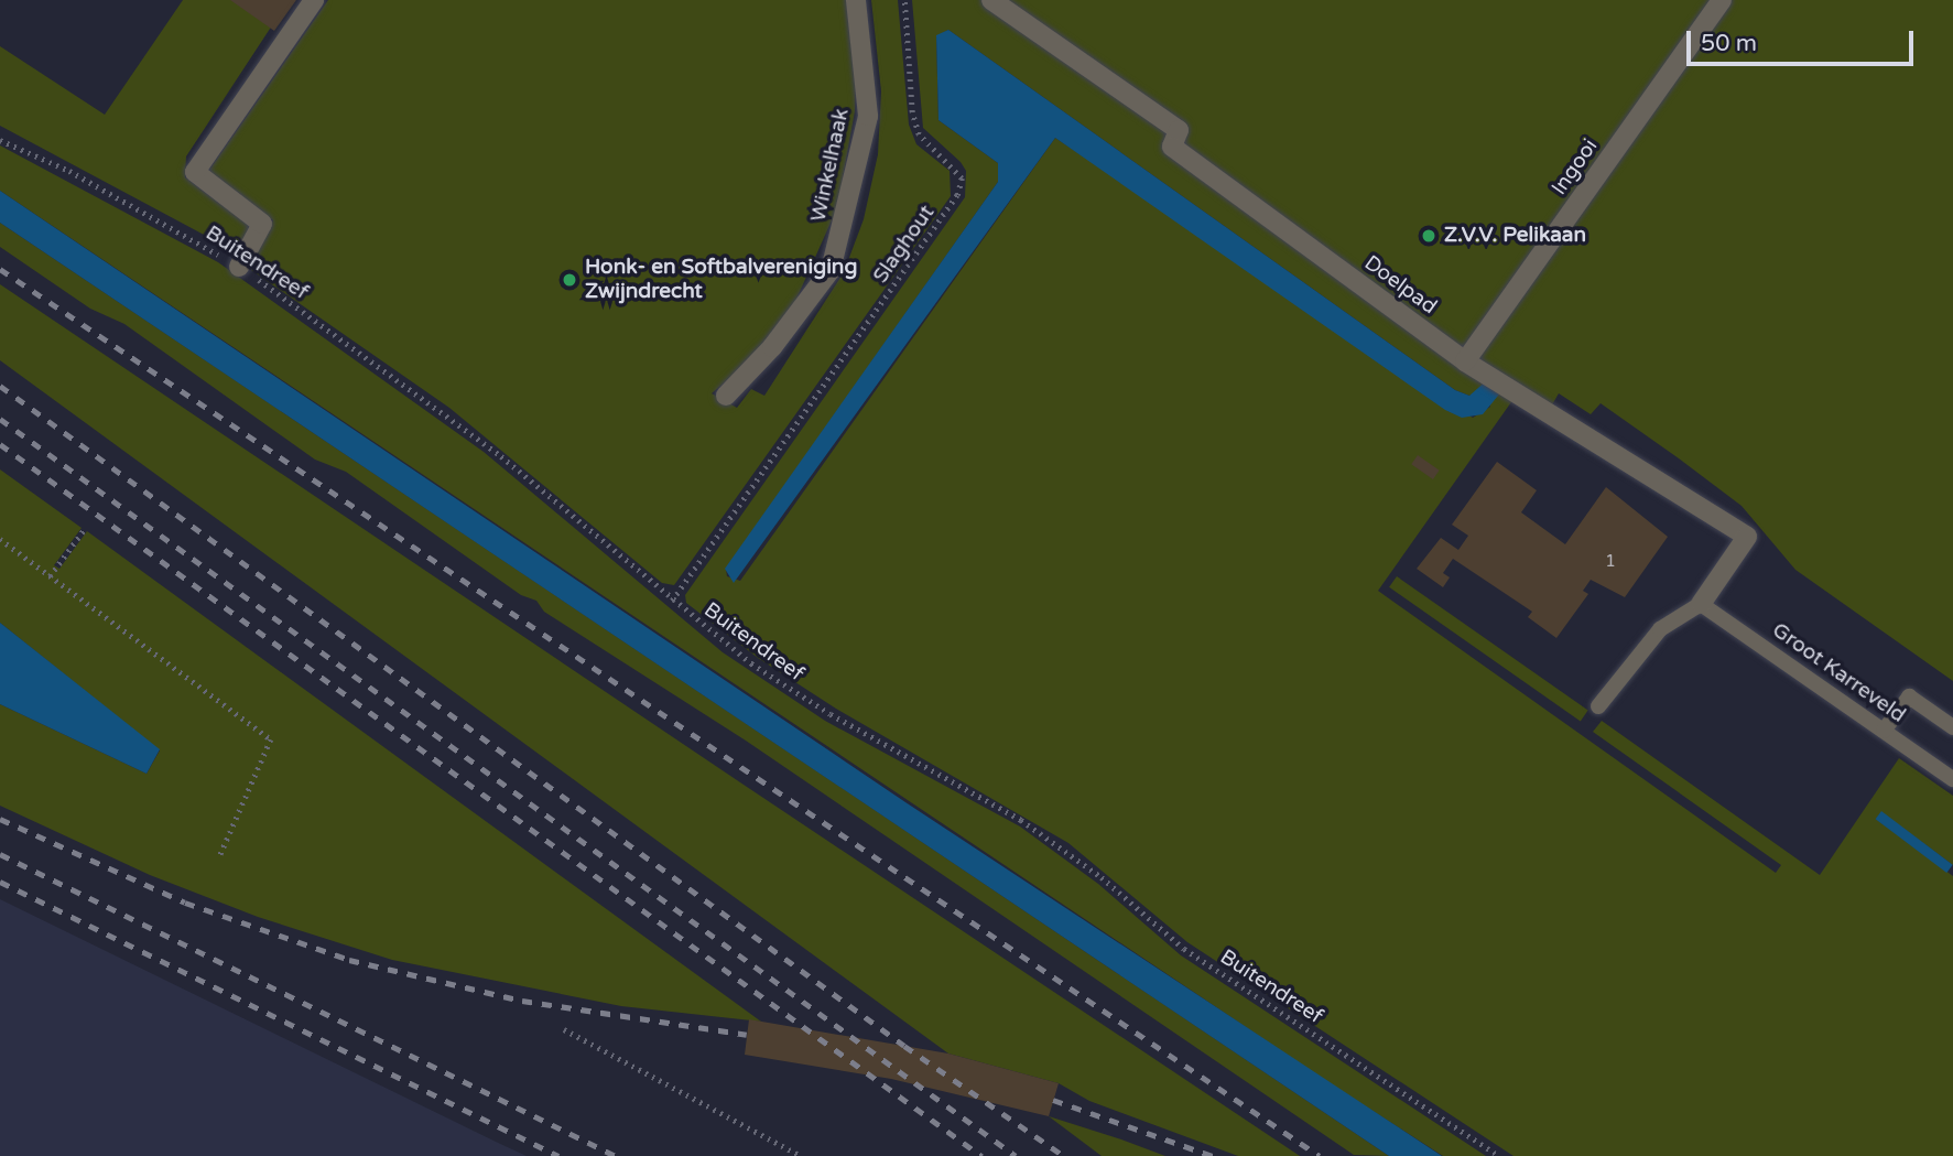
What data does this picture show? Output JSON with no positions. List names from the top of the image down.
{
  "streets": {
    "street": ["Winkelhaak", "Ingooi", "Doelpad"],
    "lane": ["Groot Karreveld"],
    "path": ["Slaghout", "Buitendreef"]
  },
  "crossings": [
    ["Ingooi", "Doelpad"],
    ["Slaghout", "Buitendreef"],
    ["Doelpad", "Groot Karreveld"]
  ],
  "places": ["Z.V.V. Pelikaan", "Honk- en Softbalvereniging Zwijndrecht"],
  "house_numbers": ["1"],
  "scale_bar": "50 m"
}
